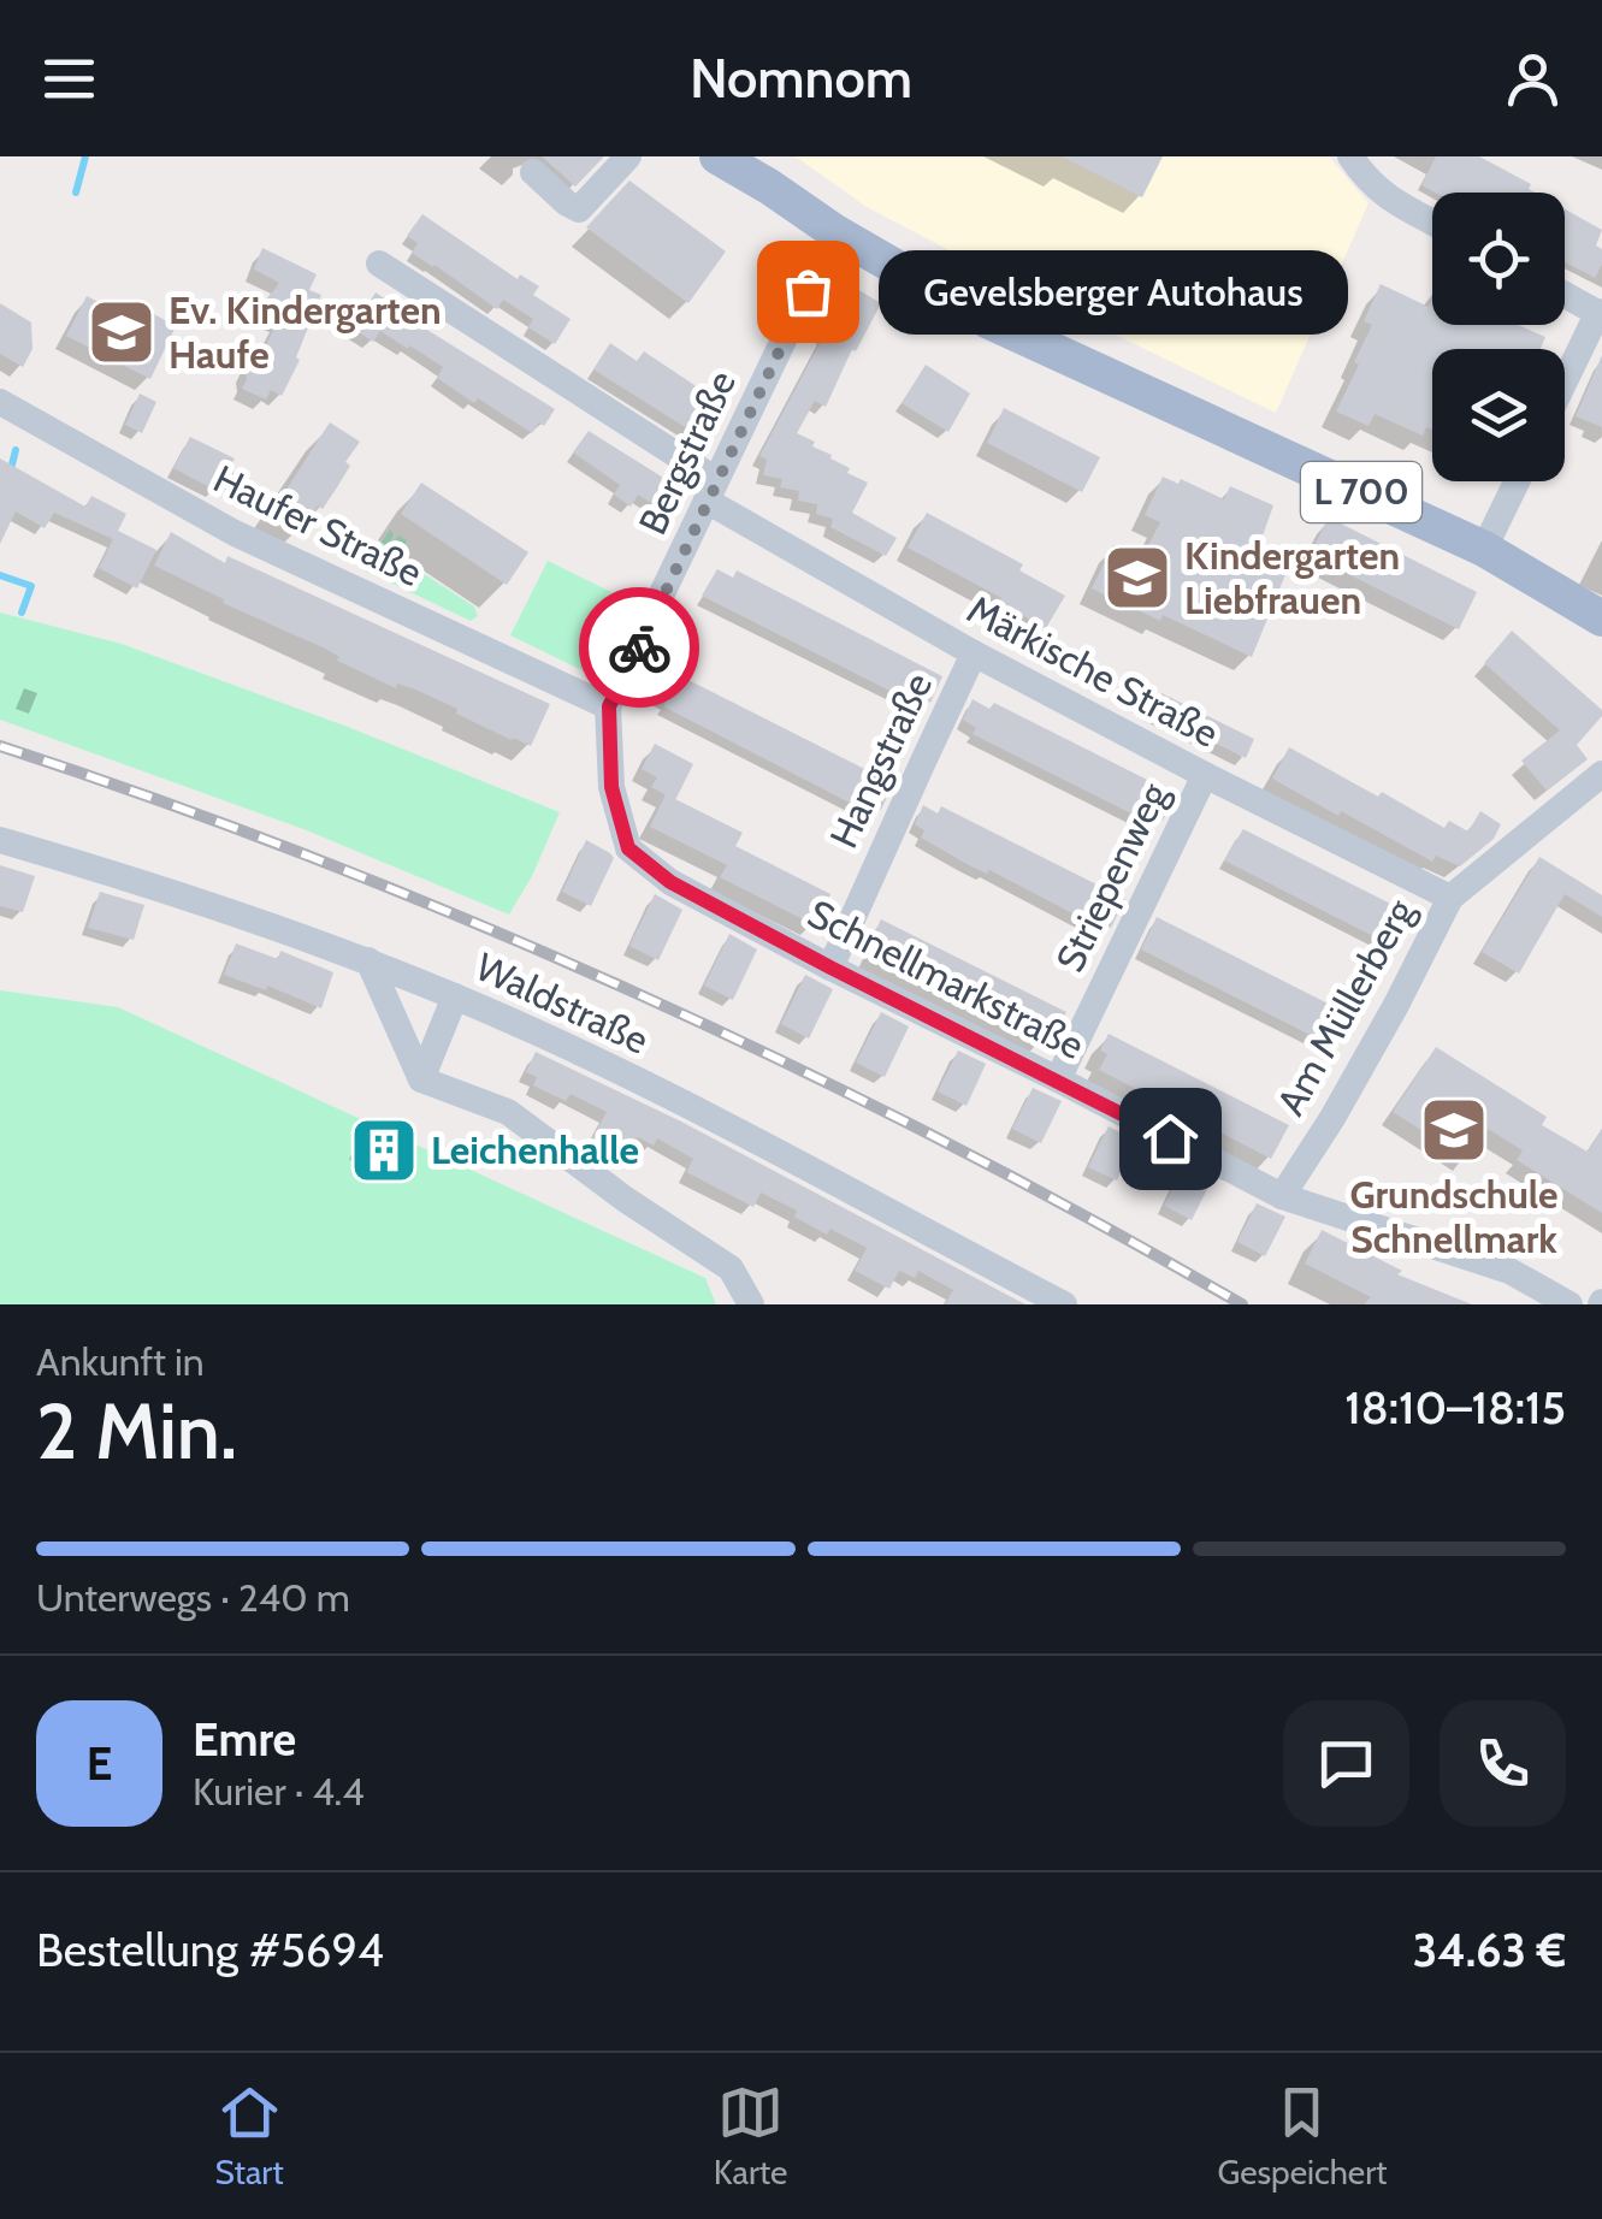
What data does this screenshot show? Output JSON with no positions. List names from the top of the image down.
{
  "streets": {
    "main road": ["L 700"],
    "street": [
      "Bergstraße",
      "Haufer Straße",
      "Märkische Straße",
      "Hangstraße",
      "Striepenweg",
      "Schnellmarkstraße",
      "Waldstraße",
      "Am Müllerberg"
    ]
  },
  "crossings": [
    ["Bergstraße", "L 700"],
    ["Bergstraße", "Haufer Straße"],
    ["Bergstraße", "Märkische Straße"],
    ["Bergstraße", "Schnellmarkstraße"],
    ["Haufer Straße", "Schnellmarkstraße"],
    ["Märkische Straße", "Hangstraße"],
    ["Märkische Straße", "Striepenweg"],
    ["Märkische Straße", "Am Müllerberg"],
    ["Hangstraße", "Schnellmarkstraße"],
    ["Striepenweg", "Schnellmarkstraße"],
    ["Schnellmarkstraße", "Am Müllerberg"]
  ],
  "places": {
    "other": ["Gevelsberger Autohaus"],
    "school or university": ["Ev. Kindergarten Haufe", "Kindergarten Liebfrauen", "Grundschule Schnellmark"],
    "building": ["Leichenhalle"]
  },
  "page": {
    "header": "Nomnom",
    "bubble": "Gevelsberger Autohaus",
    "heading": ["2 Min.", "Ankunft in", "18:10–18:15"],
    "panel": [
      "Emre",
      "Kurier · 4.4",
      "Bestellung #5694",
      "34.63 €"
    ],
    "bar": "Unterwegs · 240 m",
    "round": "E",
    "tabs": ["Start", "Karte", "Gespeichert"]
  }
}
